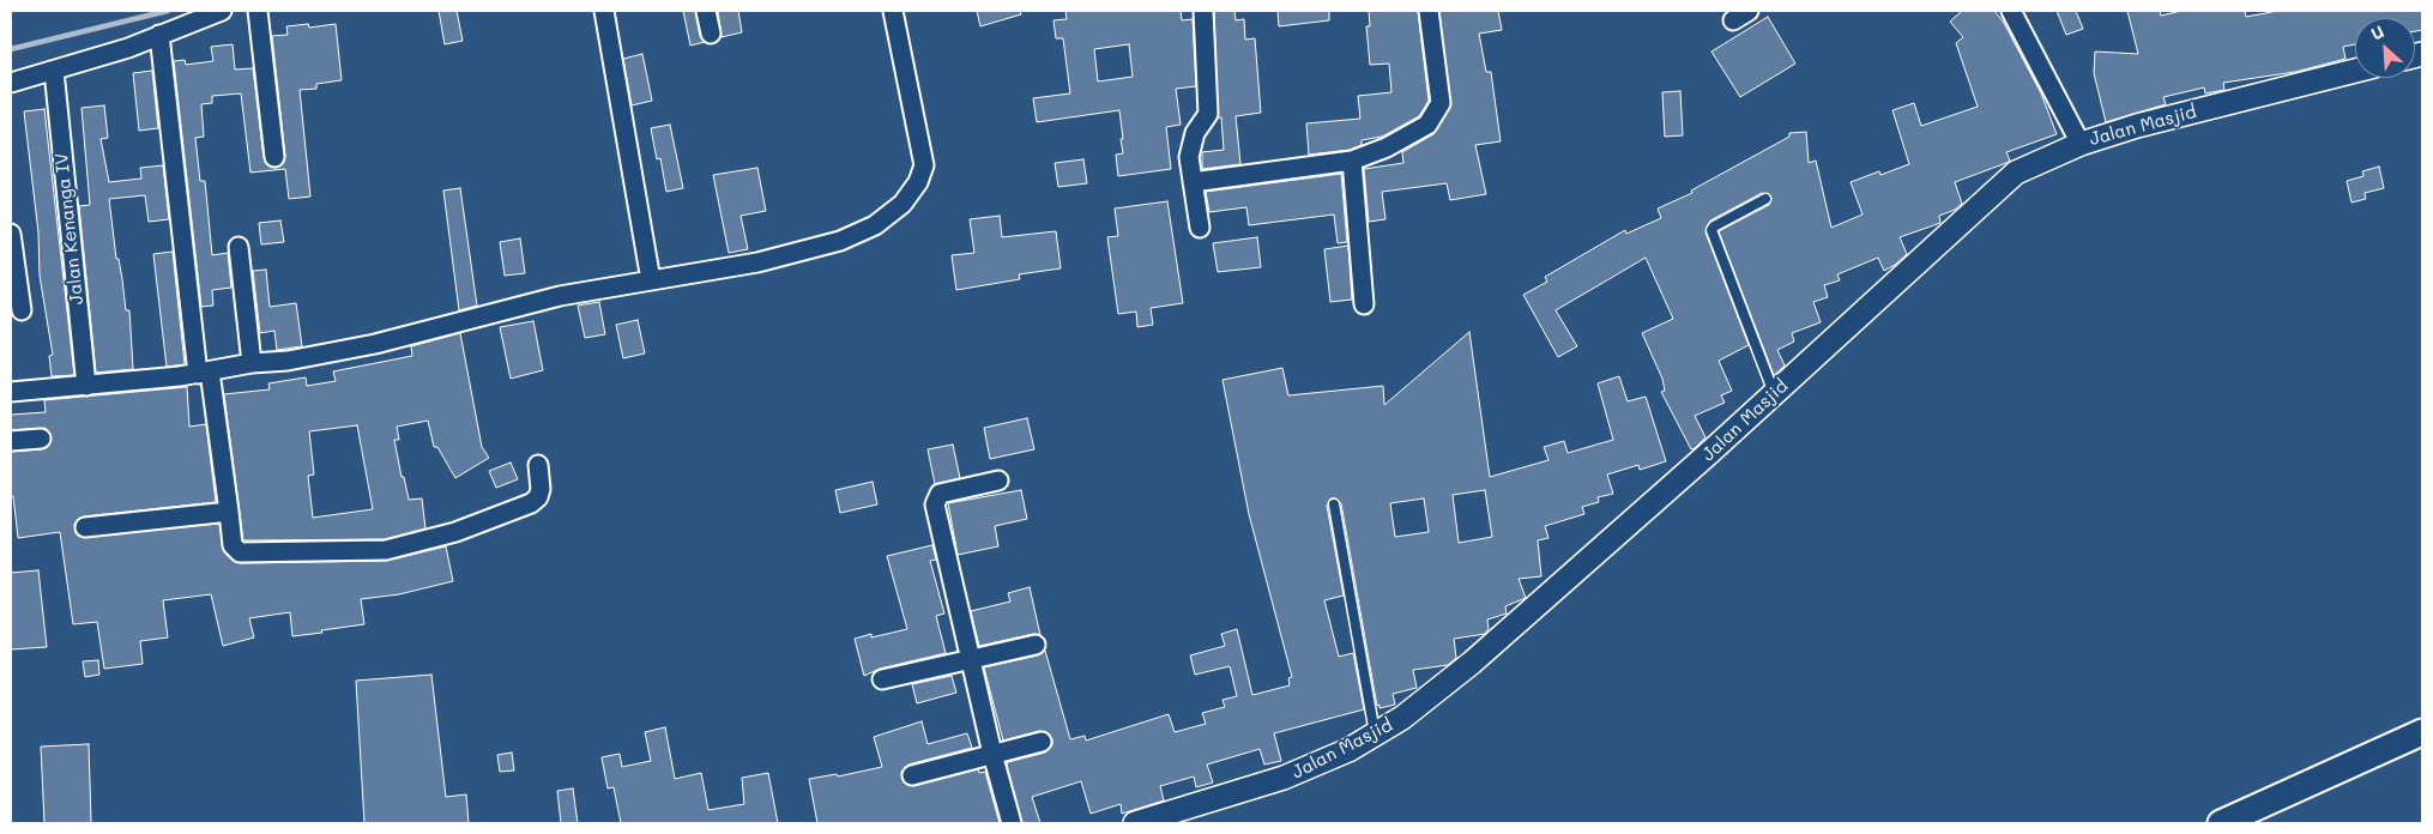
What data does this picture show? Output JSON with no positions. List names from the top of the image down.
{
  "streets": {
    "street": ["Jalan Masjid", "Jalan Kenanga IV"]
  },
  "north": "top left"
}
